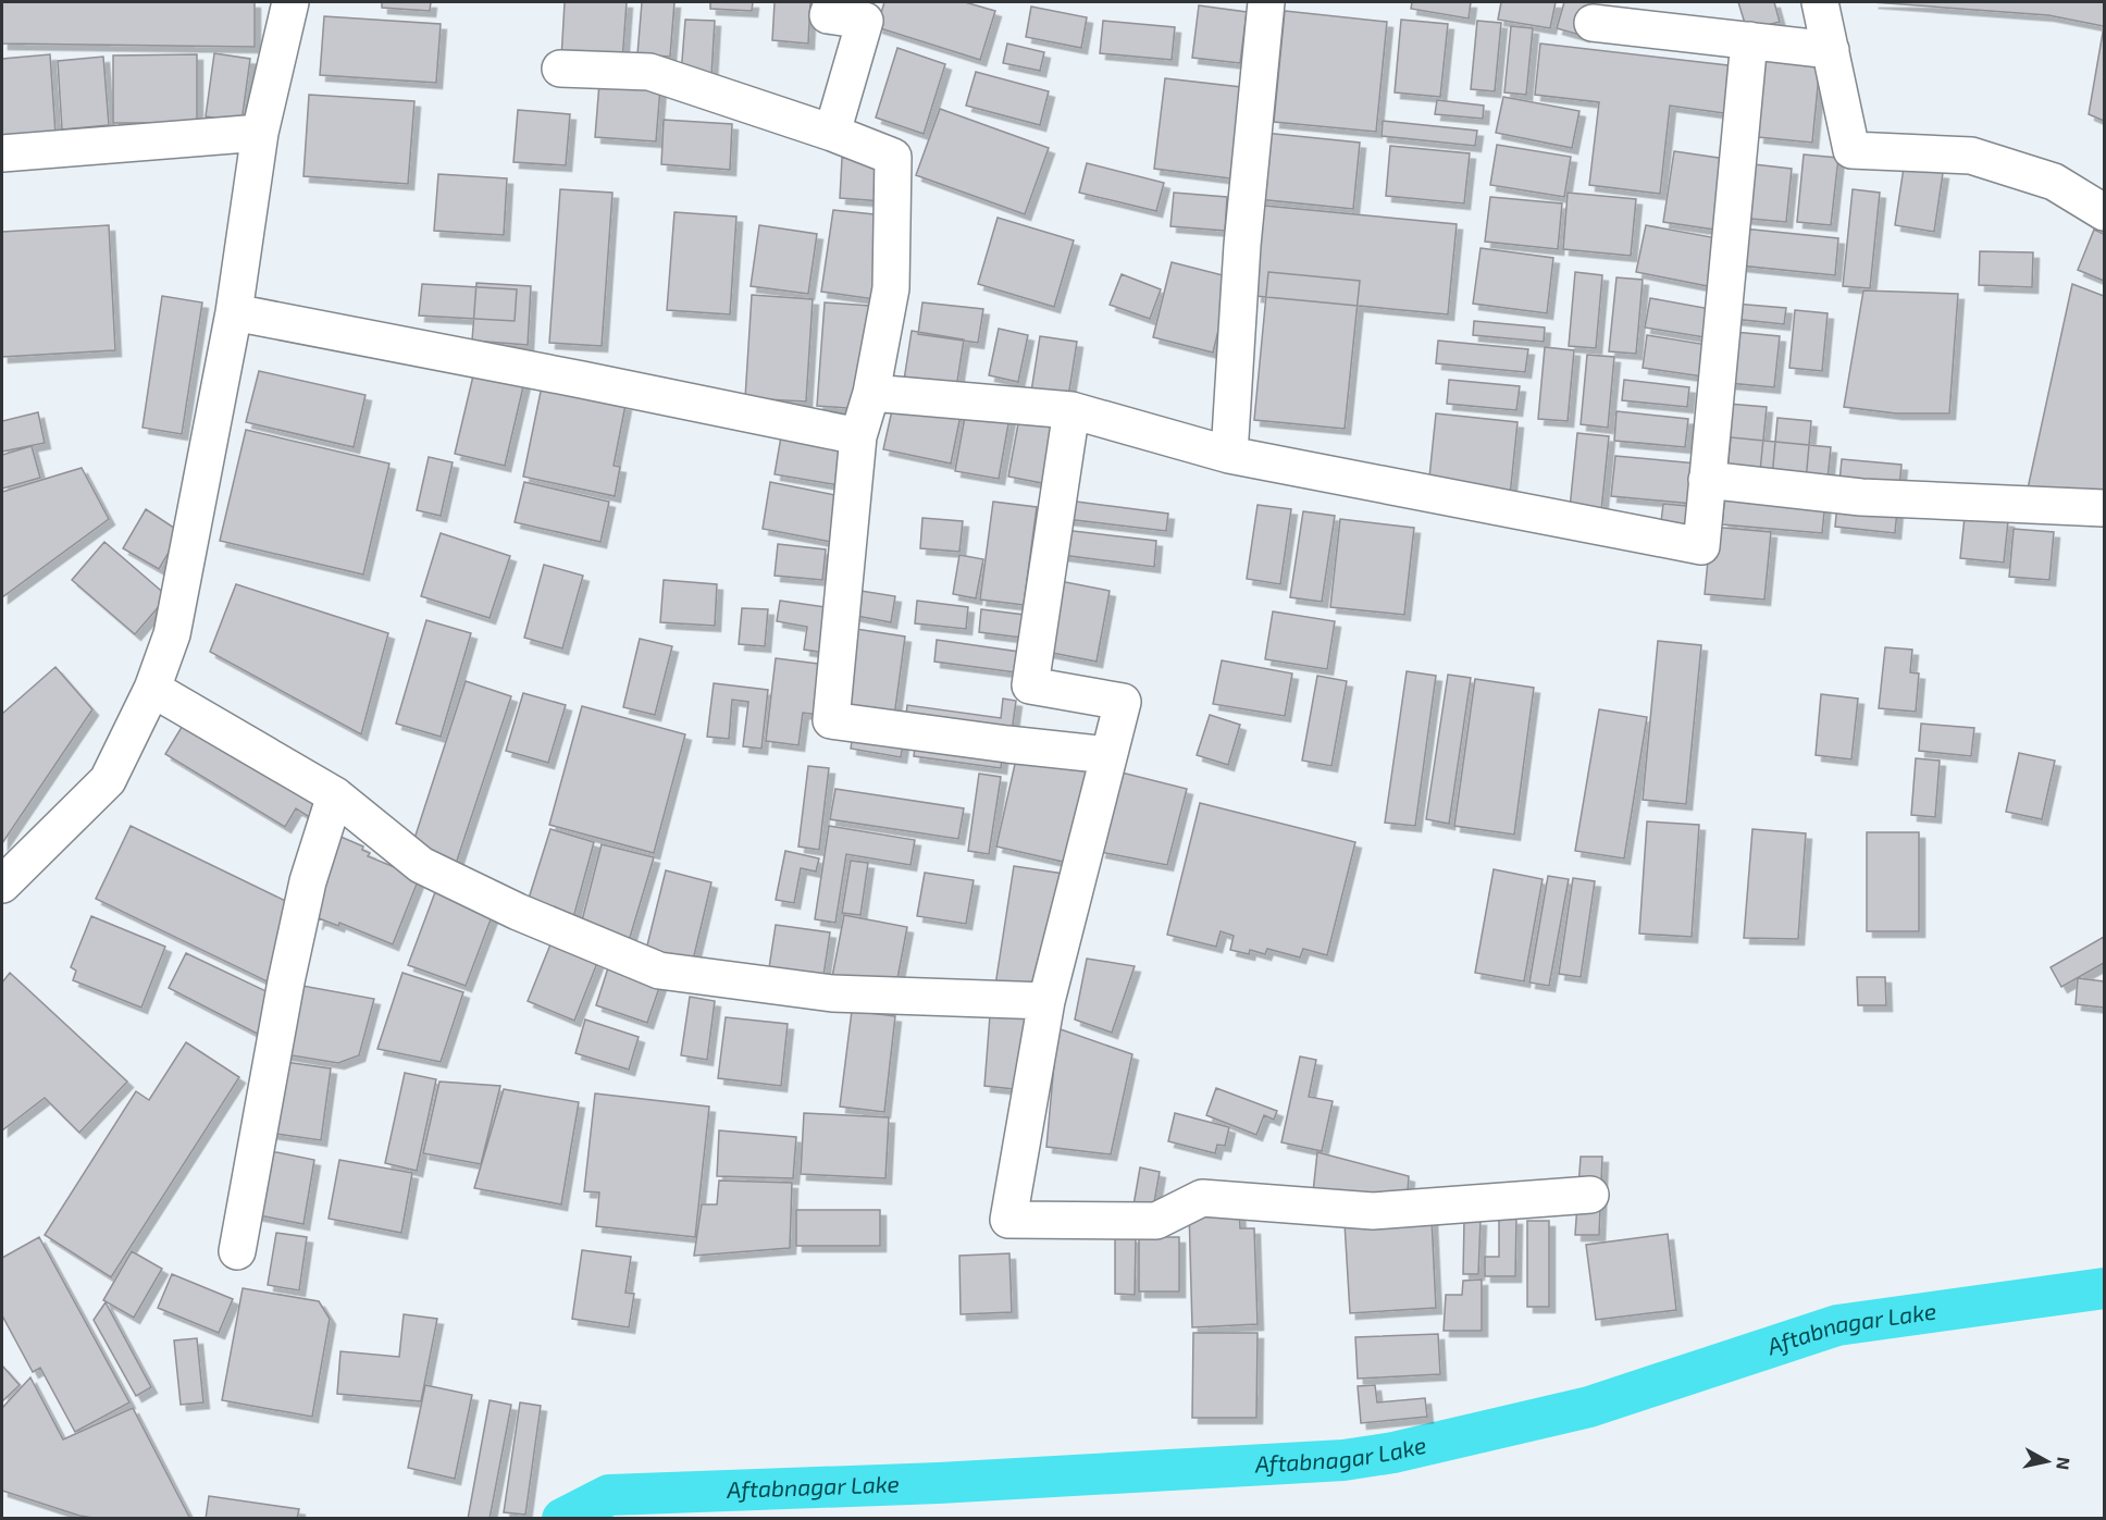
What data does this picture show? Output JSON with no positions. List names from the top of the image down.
{
  "water": ["Aftabnagar Lake"],
  "north": "right"
}
